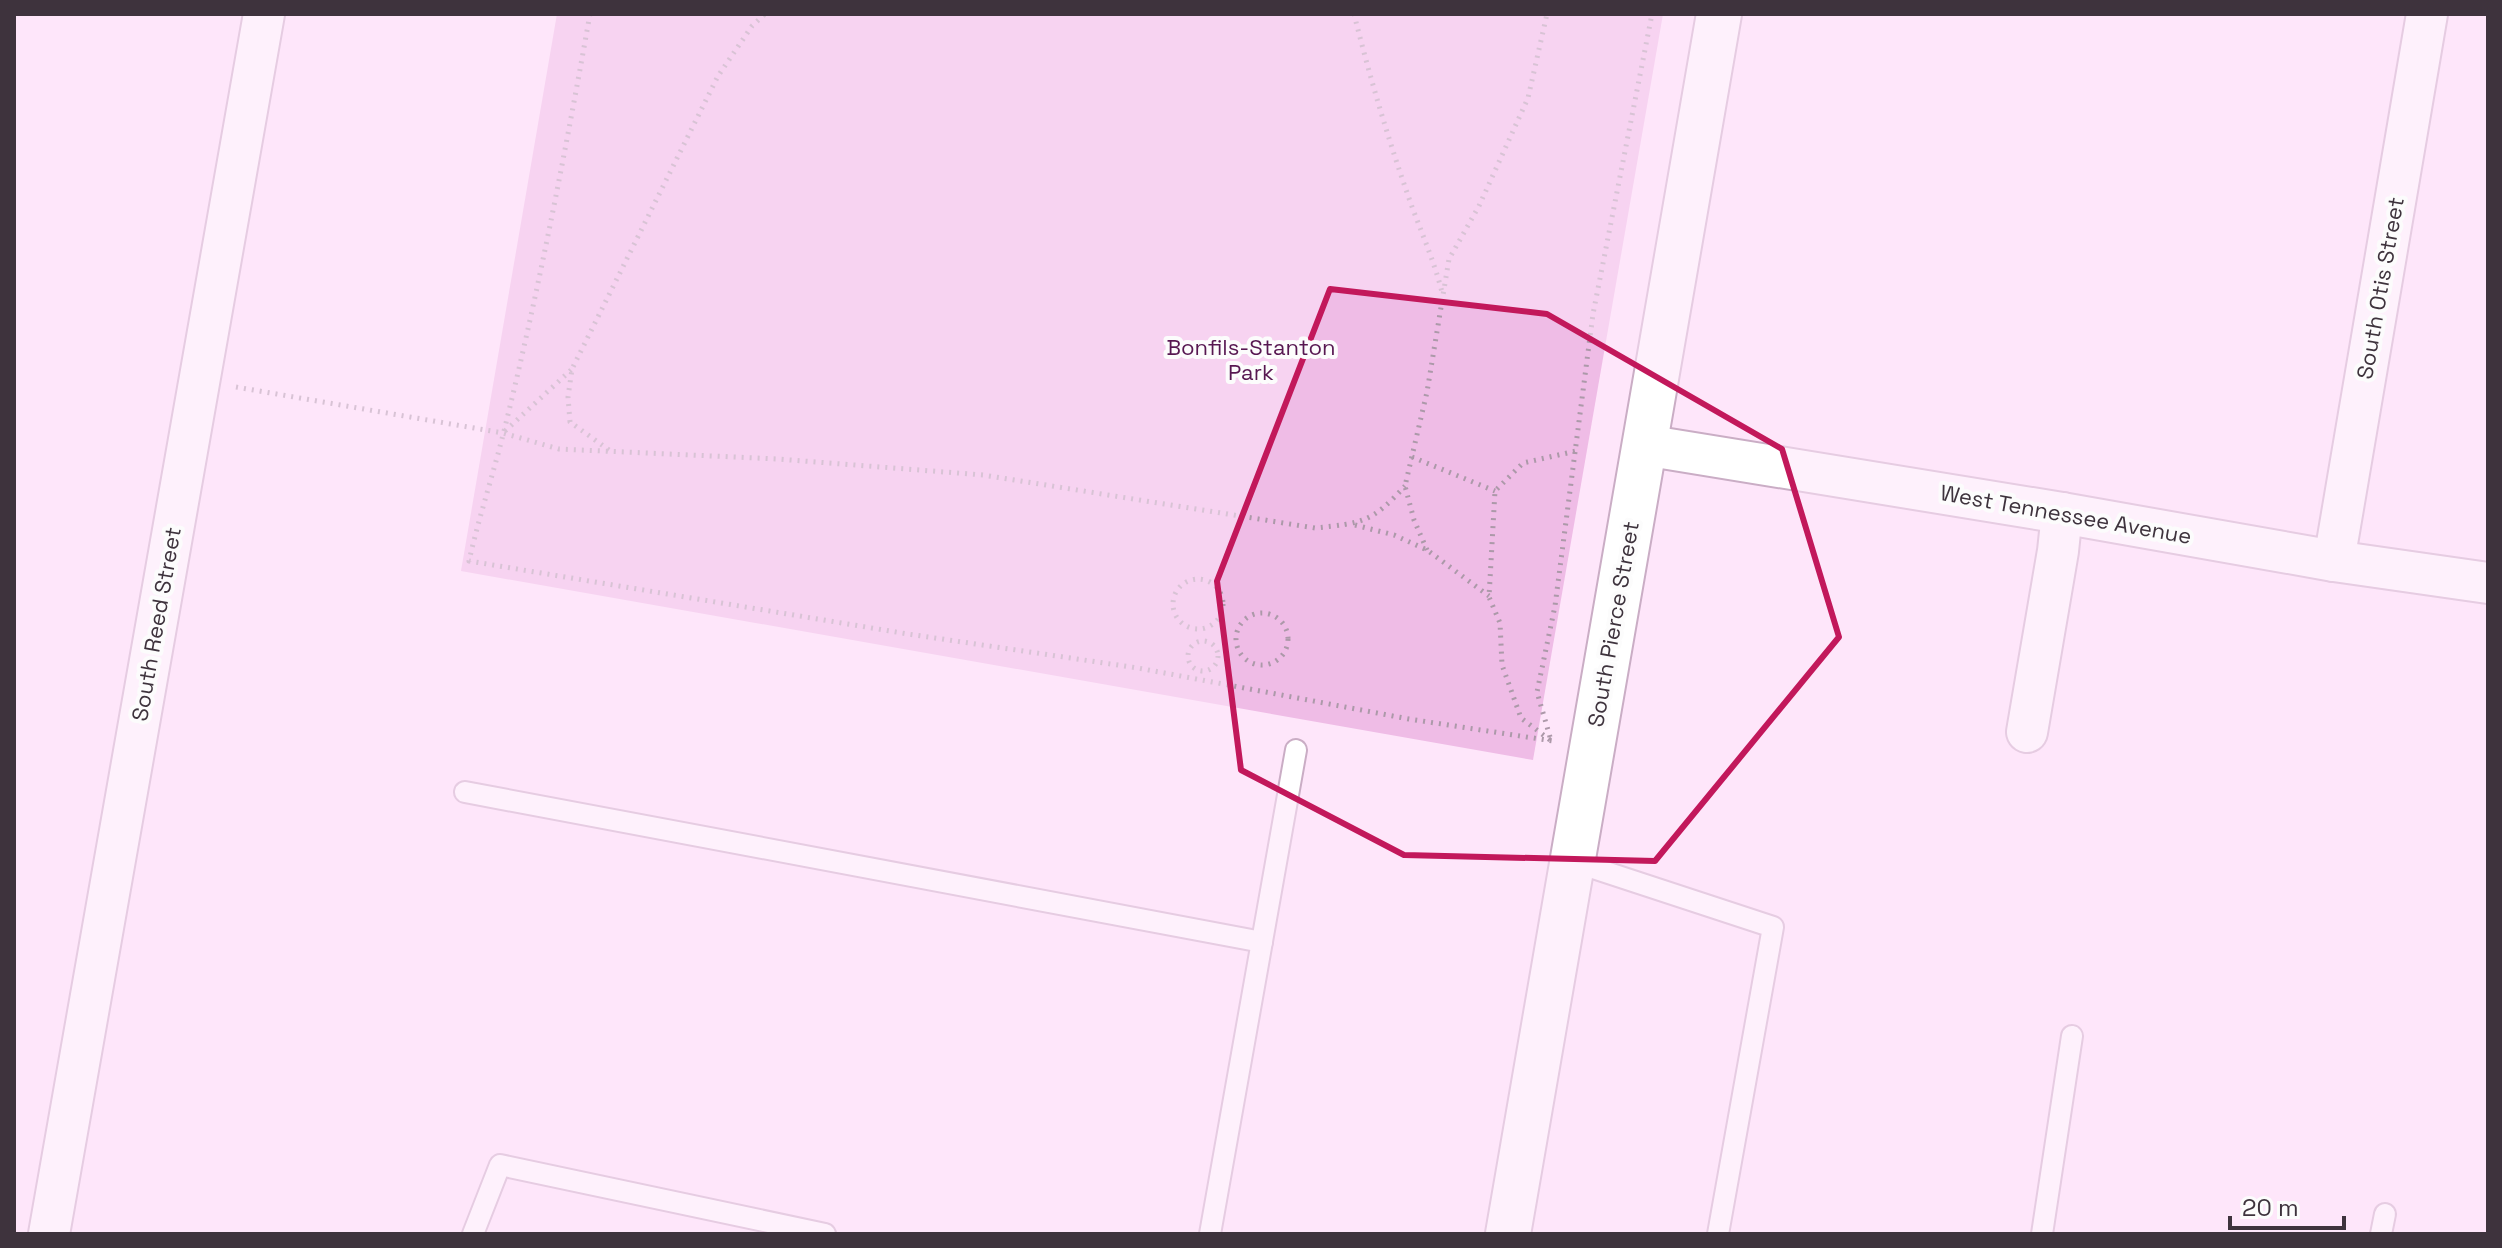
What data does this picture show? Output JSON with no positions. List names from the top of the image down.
{
  "streets": {
    "street": [
      "South Otis Street",
      "West Tennessee Avenue",
      "South Reed Street",
      "South Pierce Street"
    ]
  },
  "crossings": [
    ["South Otis Street", "West Tennessee Avenue"],
    ["West Tennessee Avenue", "South Pierce Street"]
  ],
  "parks": ["Bonfils-Stanton Park"],
  "scale_bar": "20 m"
}
